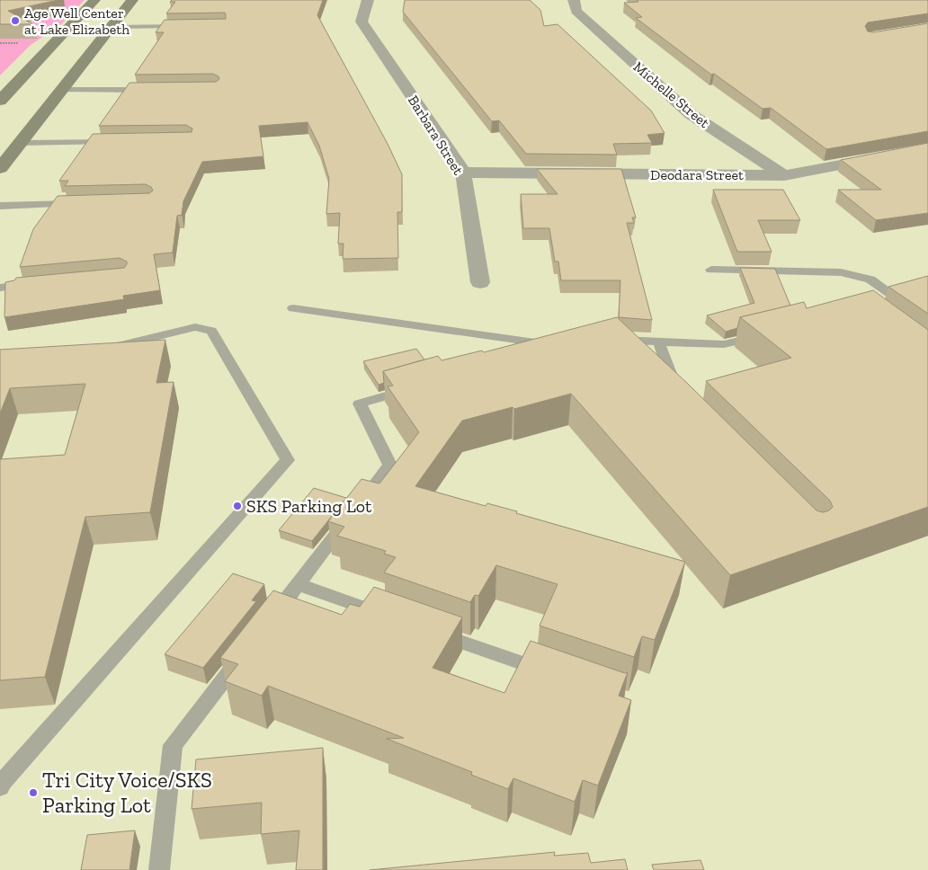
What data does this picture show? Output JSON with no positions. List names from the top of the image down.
{
  "streets": {
    "street": ["Michelle Street", "Barbara Street", "Deodara Street"]
  },
  "crossings": [
    ["Michelle Street", "Deodara Street"],
    ["Barbara Street", "Deodara Street"]
  ],
  "places": ["Age Well Center at Lake Elizabeth", "SKS Parking Lot", "Tri City Voice/SKS Parking Lot"]
}
